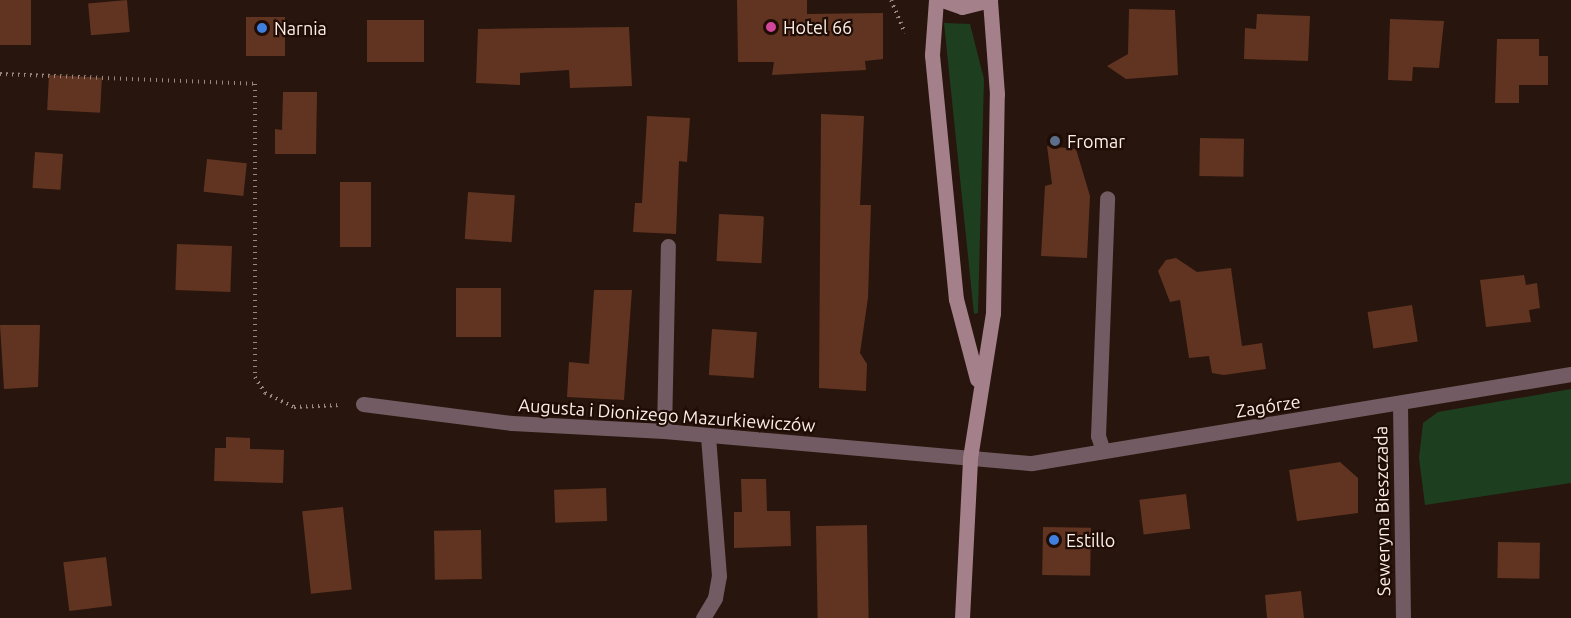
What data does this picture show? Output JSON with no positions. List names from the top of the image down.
{
  "streets": {
    "street": ["Zagórze", "Augusta i Dionizego Mazurkiewiczów", "Seweryna Bieszczada"]
  },
  "crossings": [
    ["Zagórze", "Augusta i Dionizego Mazurkiewiczów"],
    ["Zagórze", "Seweryna Bieszczada"]
  ],
  "places": [
    "Hotel 66",
    "Narnia",
    "Fromar",
    "Estillo"
  ]
}
